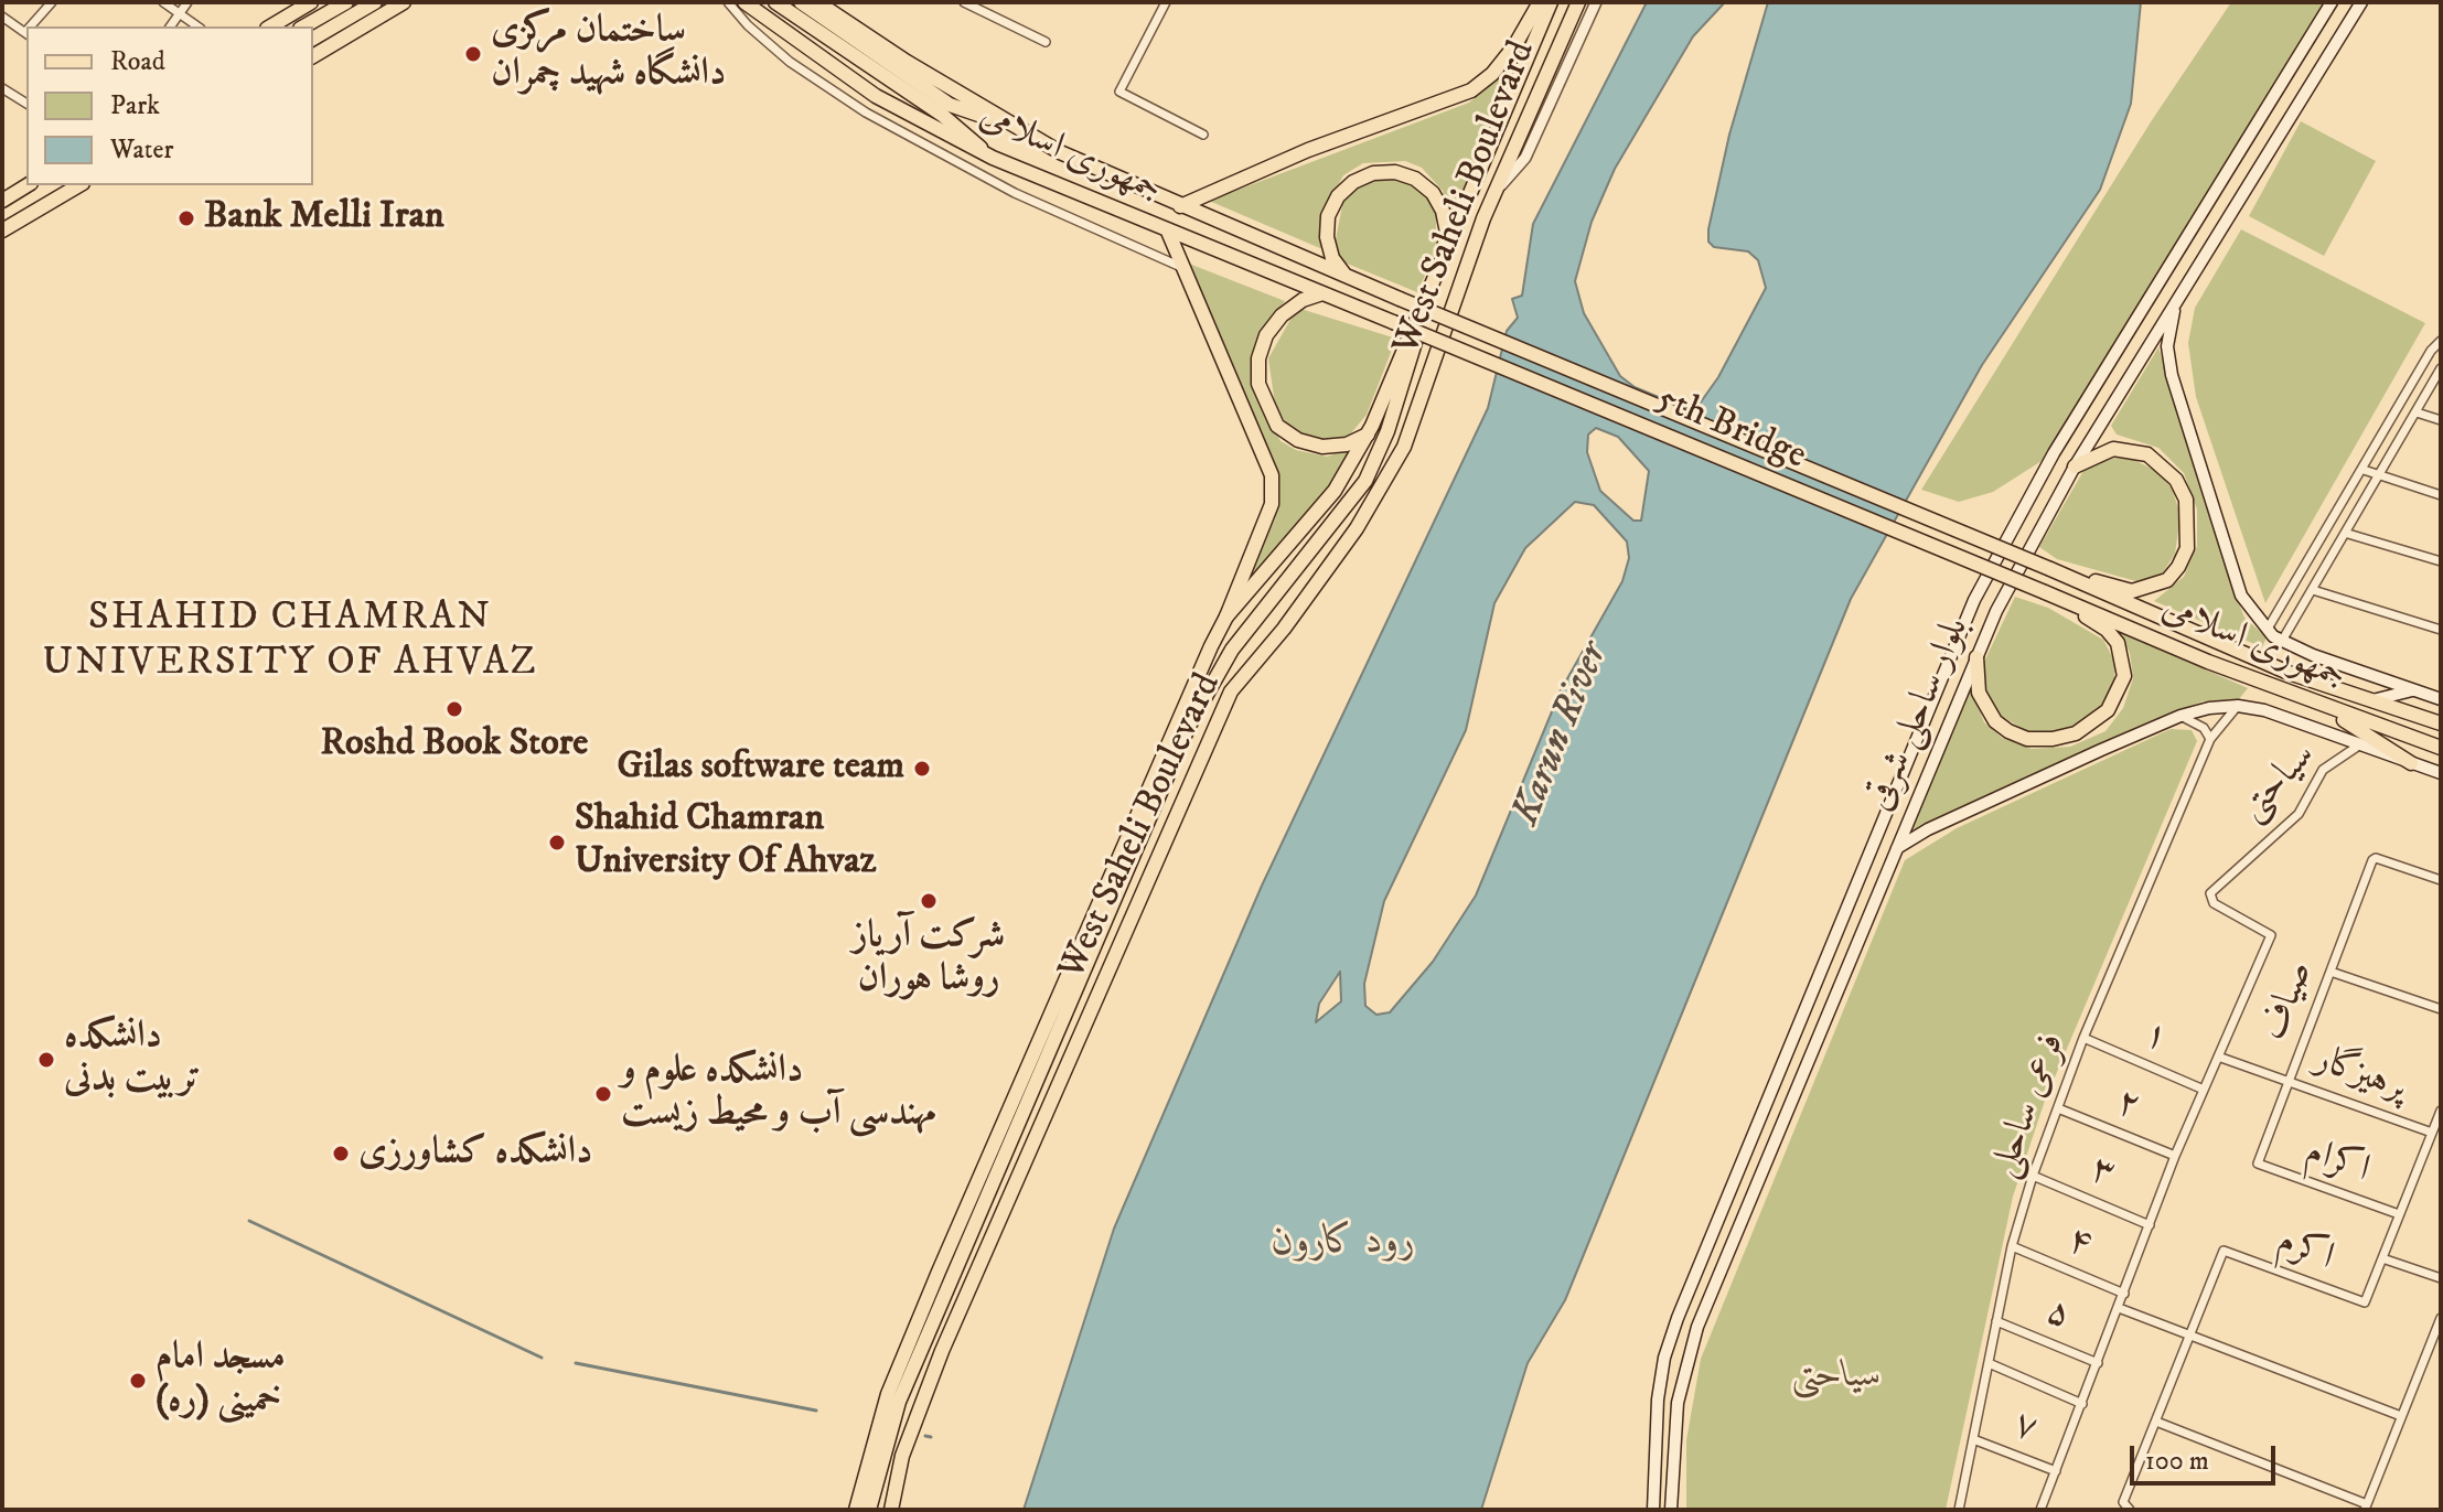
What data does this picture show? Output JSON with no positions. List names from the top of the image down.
{
  "streets": {
    "main road": [
      "جمهوری اسلامی",
      "West Saheli Boulevard",
      "5th Bridge",
      "بلوار ساحلی شرقی"
    ],
    "street": [
      "سیاحتی",
      "صیاف",
      "۱",
      "پرهیزگار",
      "فرعی ساحلی",
      "۲",
      "اکرام",
      "۳",
      "۴",
      "اکرم",
      "۵",
      "۷"
    ]
  },
  "crossings": [
    ["جمهوری اسلامی", "5th Bridge"],
    ["سیاحتی", "۱"],
    ["سیاحتی", "پرهیزگار"],
    ["سیاحتی", "۲"],
    ["سیاحتی", "۳"],
    ["سیاحتی", "۴"],
    ["سیاحتی", "۵"],
    ["سیاحتی", "۷"],
    ["صیاف", "پرهیزگار"],
    ["صیاف", "اکرام"],
    ["۱", "فرعی ساحلی"],
    ["فرعی ساحلی", "۲"],
    ["فرعی ساحلی", "۳"],
    ["فرعی ساحلی", "۴"],
    ["فرعی ساحلی", "۵"],
    ["فرعی ساحلی", "۷"]
  ],
  "districts": ["SHAHID CHAMRAN UNIVERSITY OF AHVAZ"],
  "water": ["Karun River", "رود کارون"],
  "parks": ["سیاحتی"],
  "places": [
    "ساختمان مرکزی دانشگاه شهید چمران",
    "Bank Melli Iran",
    "Roshd Book Store",
    "Gilas software team",
    "Shahid Chamran University Of Ahvaz",
    "شرکت آریاز روشا هوران",
    "دانشکده تربیت بدنی",
    "دانشکده علوم و مهندسی آب و محیط زیست",
    "دانشکده کشاورزی",
    "مسجد امام خمینی (ره)"
  ],
  "legend": ["Road", "Park", "Water"],
  "scale_bar": "100 m"
}
